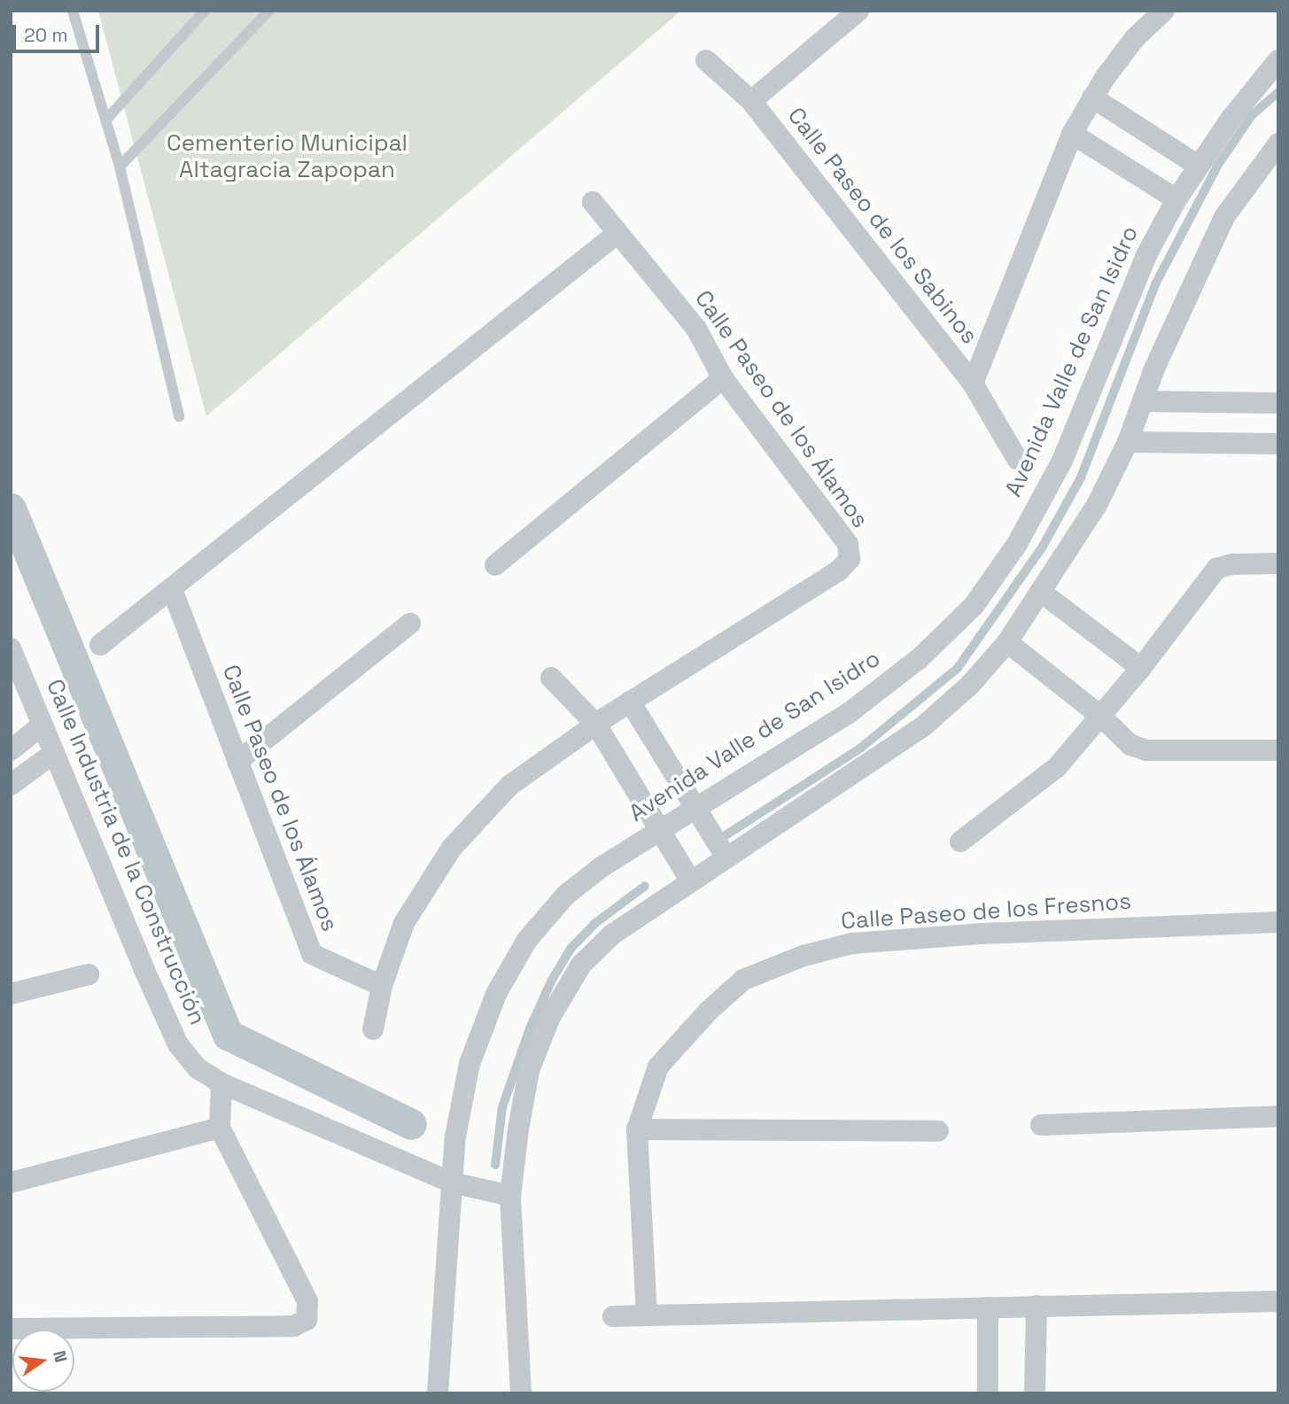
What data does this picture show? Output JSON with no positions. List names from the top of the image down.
{
  "streets": {
    "street": [
      "Calle Paseo de los Sabinos",
      "Avenida Valle de San Isidro",
      "Calle Paseo de los Álamos",
      "Calle Industria de la Construcción",
      "Calle Paseo de los Fresnos"
    ]
  },
  "crossings": [
    ["Avenida Valle de San Isidro", "Calle Industria de la Construcción"]
  ],
  "parks": ["Cementerio Municipal Altagracia Zapopan"],
  "scale_bar": "20 m",
  "north": "right"
}
